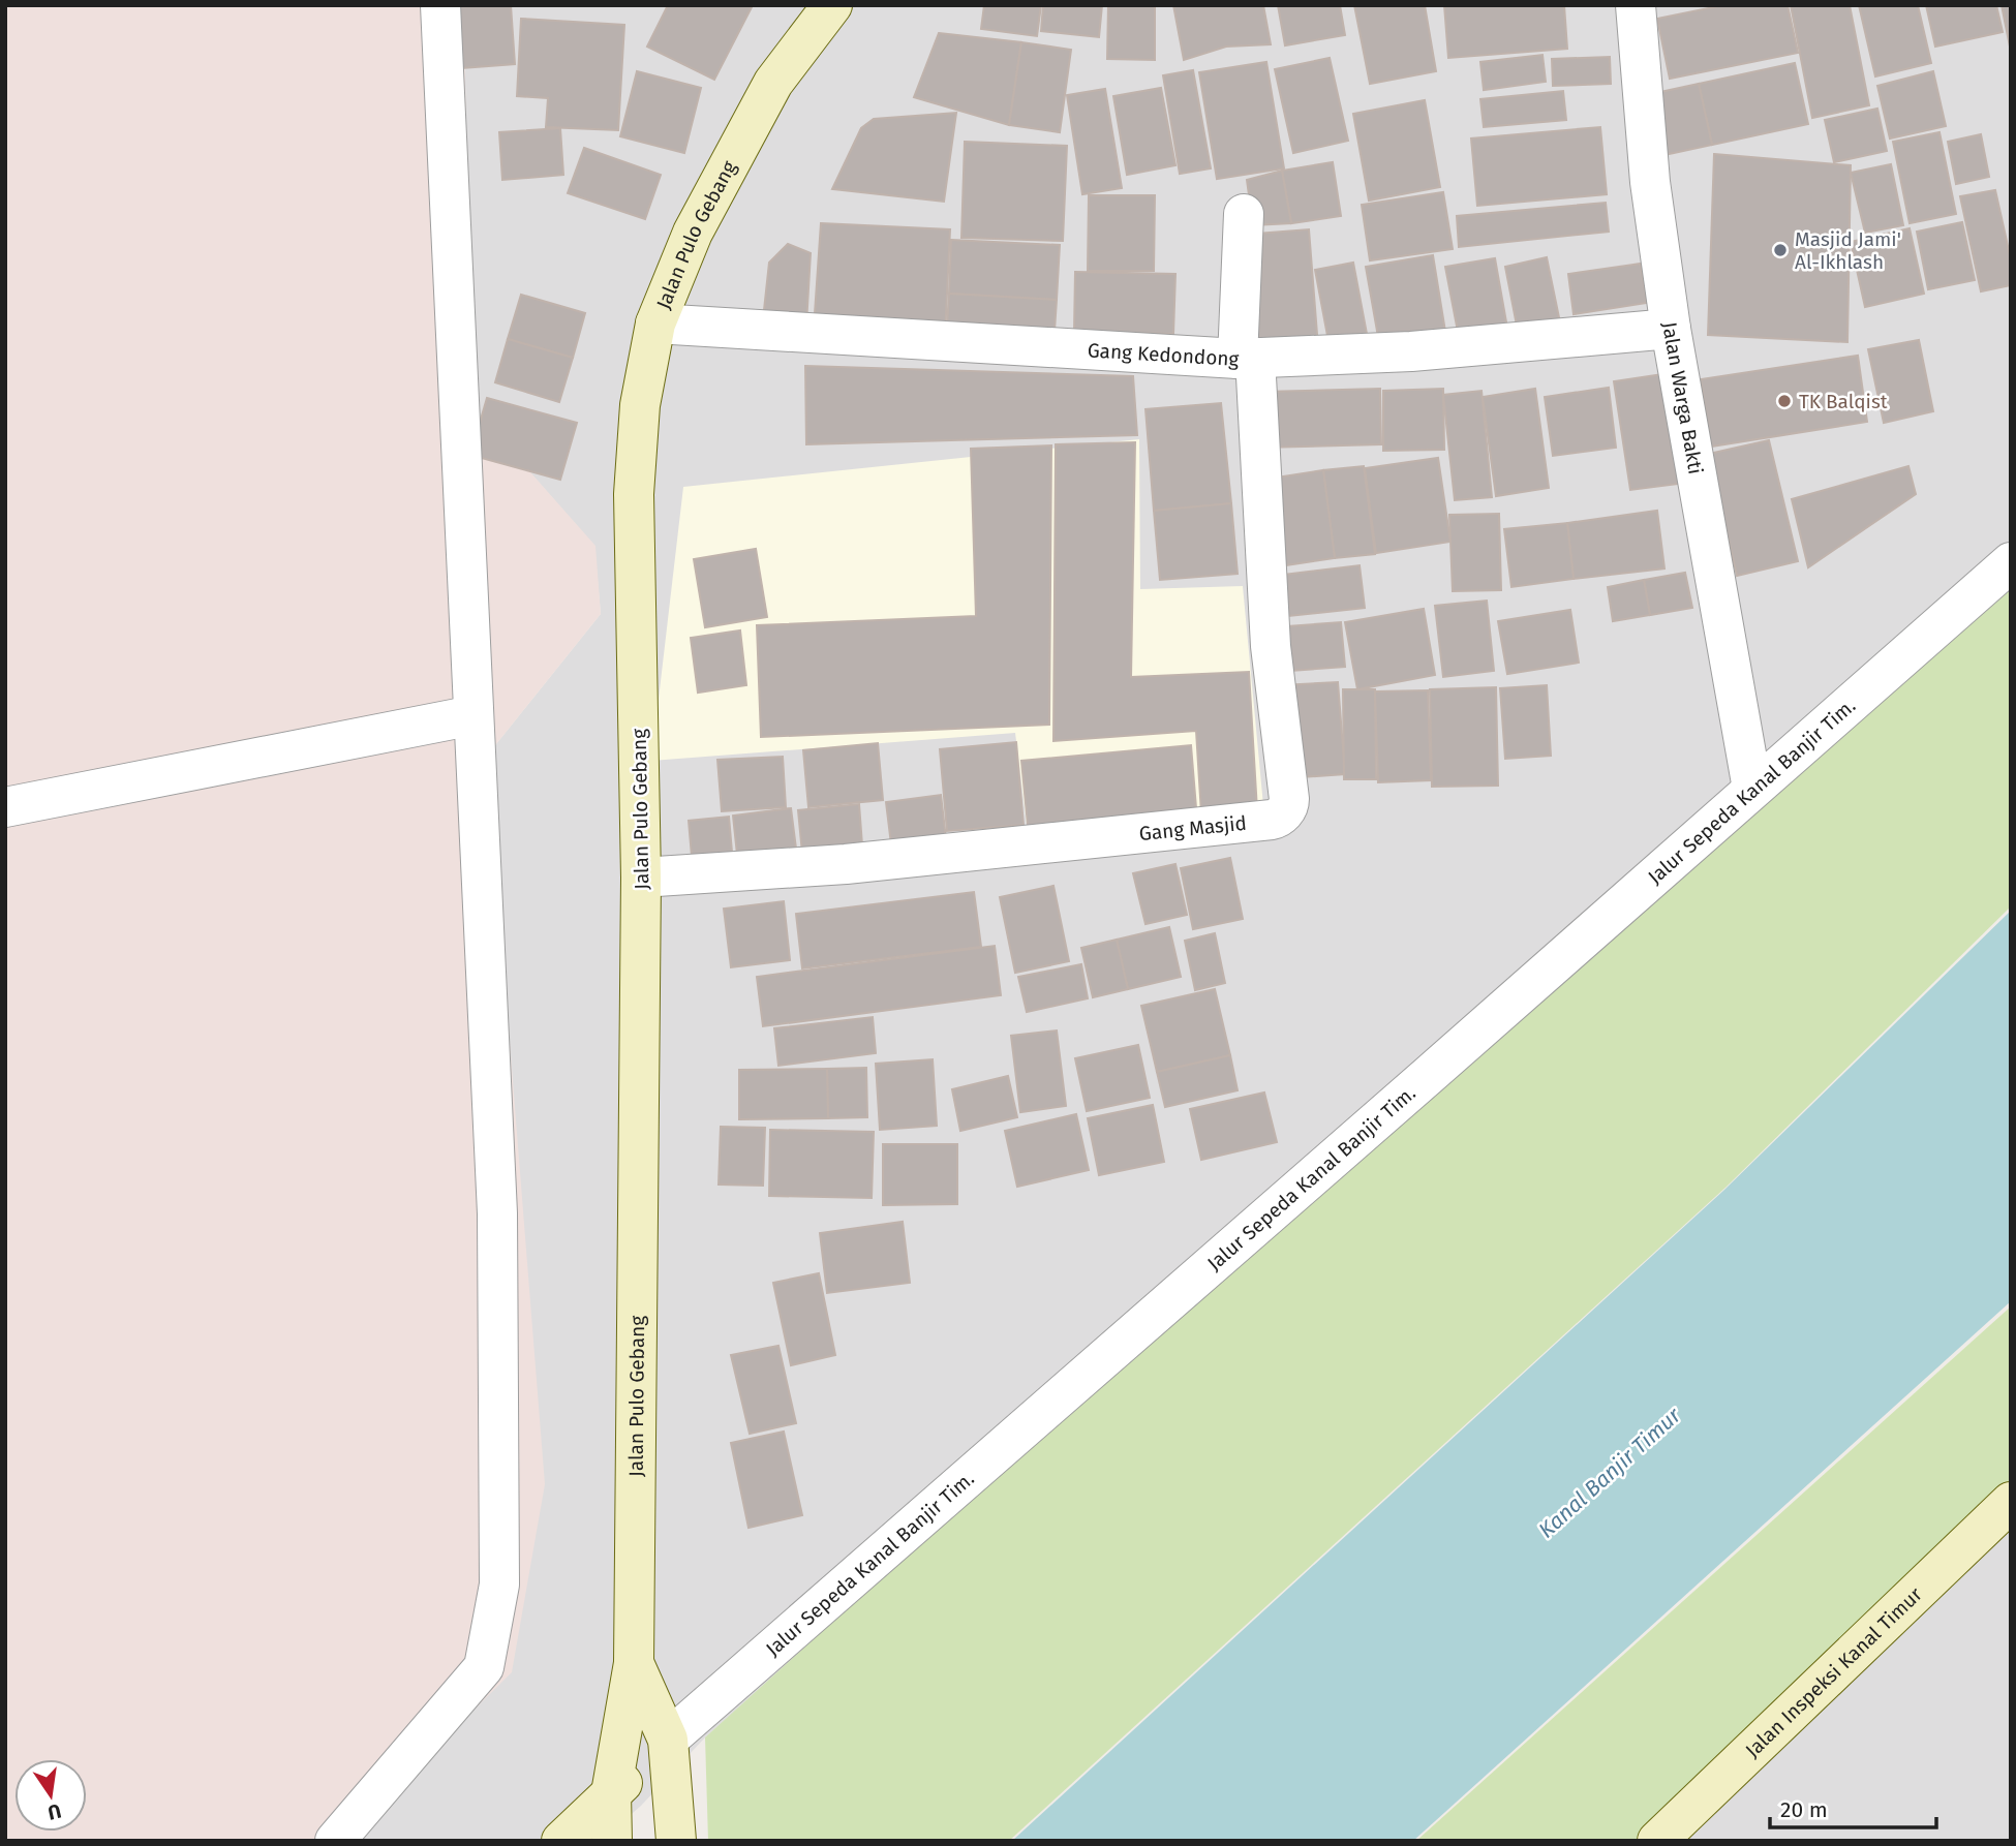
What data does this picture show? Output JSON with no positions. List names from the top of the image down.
{
  "streets": {
    "street": [
      "Jalan Pulo Gebang",
      "Gang Kedondong",
      "Jalan Warga Bakti",
      "Jalur Sepeda Kanal Banjir Tim.",
      "Gang Masjid",
      "Jalan Inspeksi Kanal Timur"
    ]
  },
  "crossings": [
    ["Jalan Pulo Gebang", "Gang Kedondong"],
    ["Jalan Pulo Gebang", "Jalur Sepeda Kanal Banjir Tim."],
    ["Jalan Pulo Gebang", "Gang Masjid"],
    ["Gang Kedondong", "Jalan Warga Bakti"],
    ["Gang Kedondong", "Gang Masjid"],
    ["Jalan Warga Bakti", "Jalur Sepeda Kanal Banjir Tim."]
  ],
  "water": ["Kanal Banjir Timur"],
  "places": ["Masjid Jami' Al-Ikhlash", "TK Balqist"],
  "scale_bar": "20 m",
  "north": "bottom"
}
